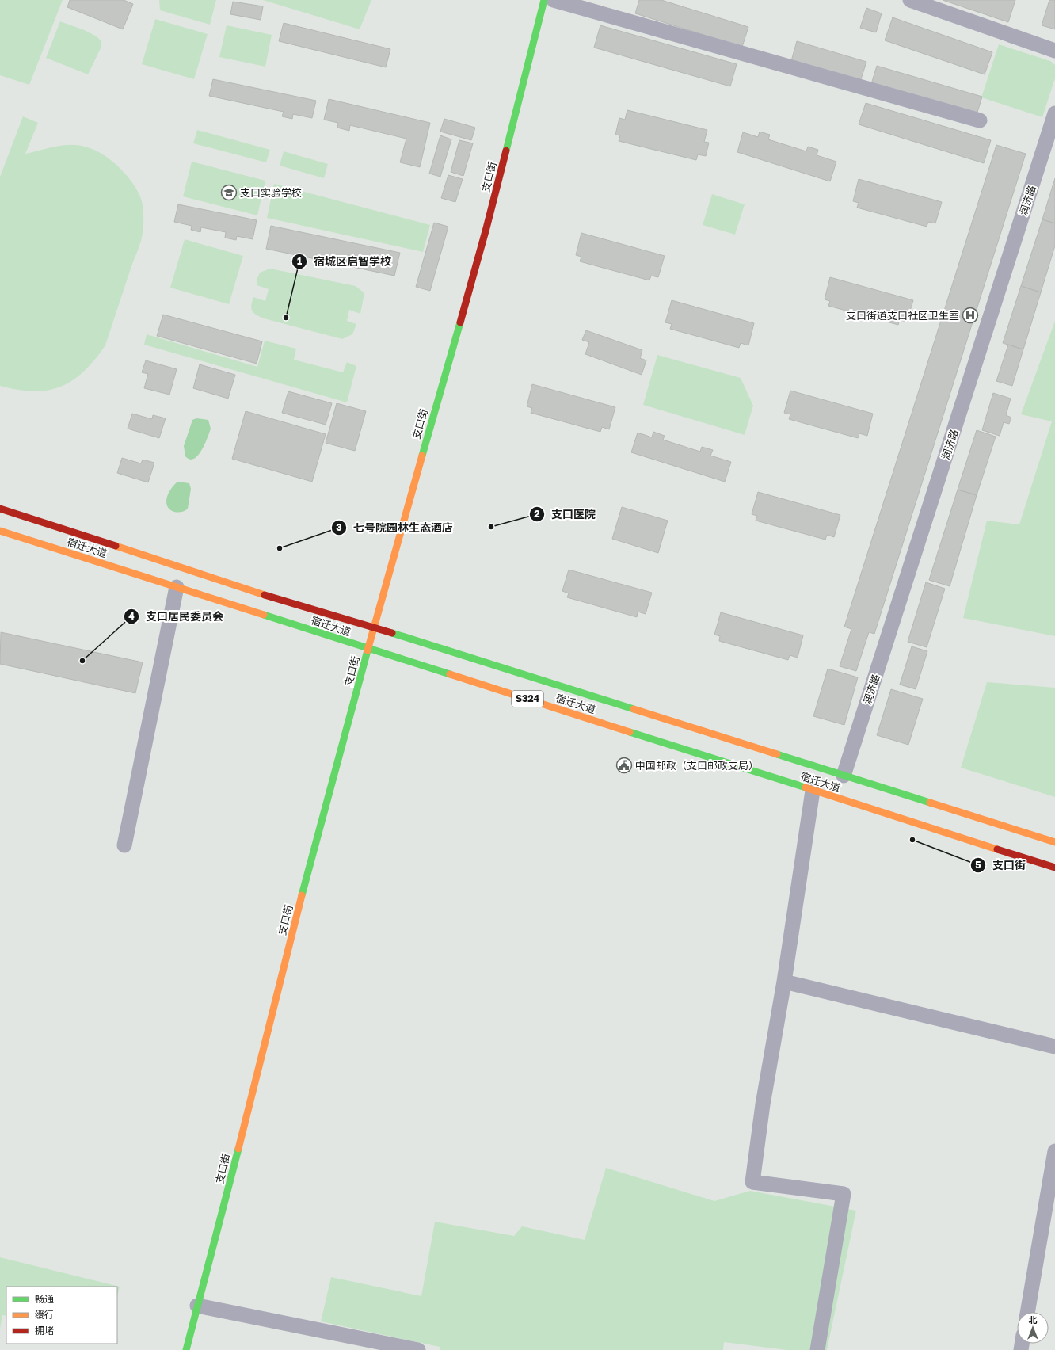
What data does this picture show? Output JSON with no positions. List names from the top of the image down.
{
  "streets": {
    "main road": ["支口街", "宿迁大道", "S324"],
    "street": ["润济路"]
  },
  "crossings": [
    ["支口街", "宿迁大道"],
    ["润济路", "宿迁大道"]
  ],
  "places": {
    "school or university": ["支口实验学校"],
    "hospital": ["支口街道支口社区卫生室"],
    "other": [
      "宿城区启智学校",
      "支口医院",
      "七号院园林生态酒店",
      "支口居民委员会",
      "支口街"
    ],
    "public building": ["中国邮政（支口邮政支局）"]
  },
  "legend": ["畅通", "缓行", "拥堵"],
  "north": "top"
}
